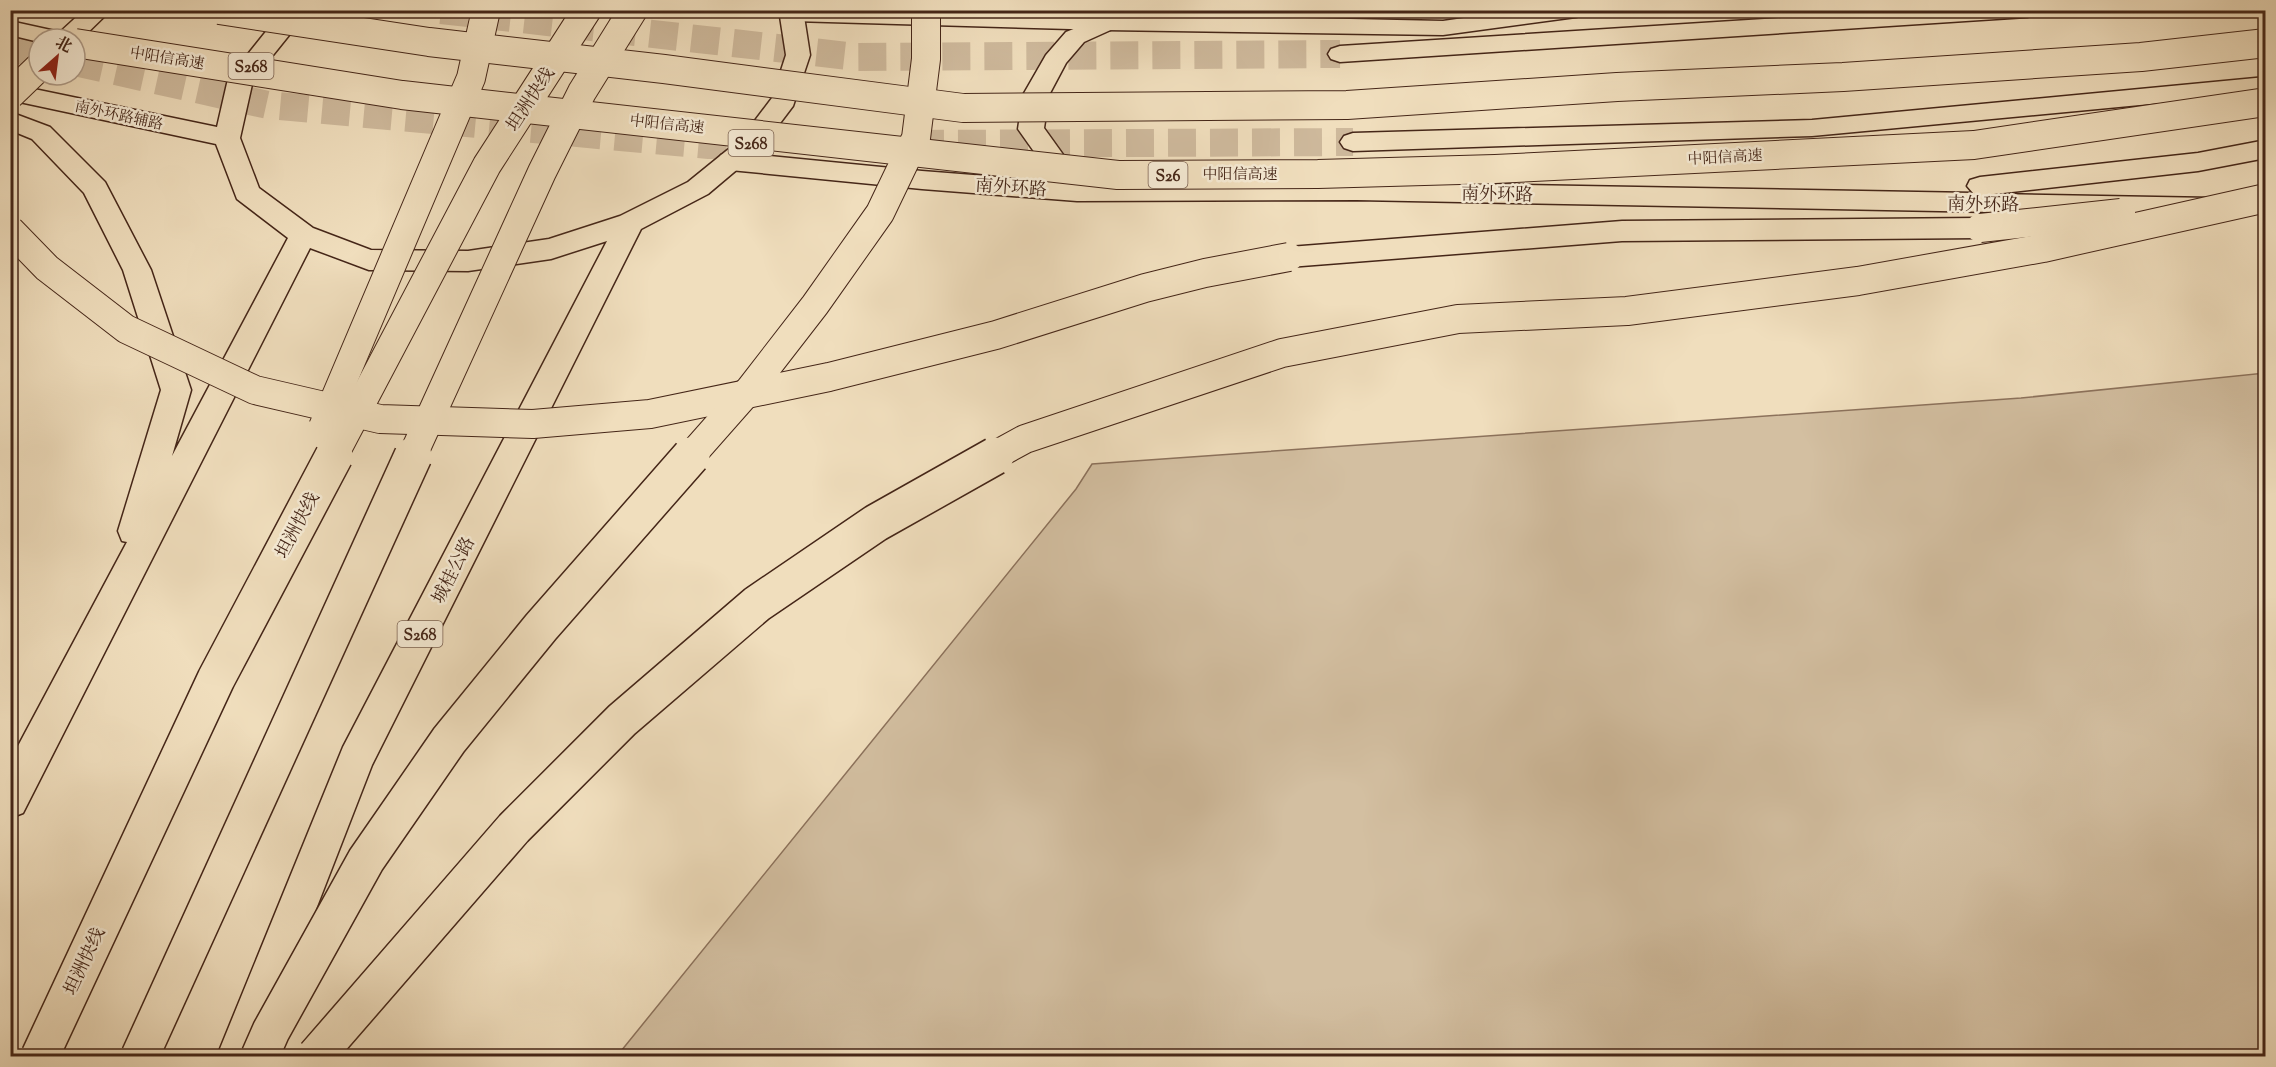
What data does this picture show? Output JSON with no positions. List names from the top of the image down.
{
  "streets": {
    "main road": [
      "中阳信高速",
      "S268",
      "坦洲快线",
      "南外环路辅路",
      "S26",
      "南外环路",
      "城桂公路"
    ]
  },
  "crossings": [
    ["S268", "南外环路辅路"],
    ["S268", "南外环路"],
    ["S268", "城桂公路"]
  ],
  "north": "top right"
}
